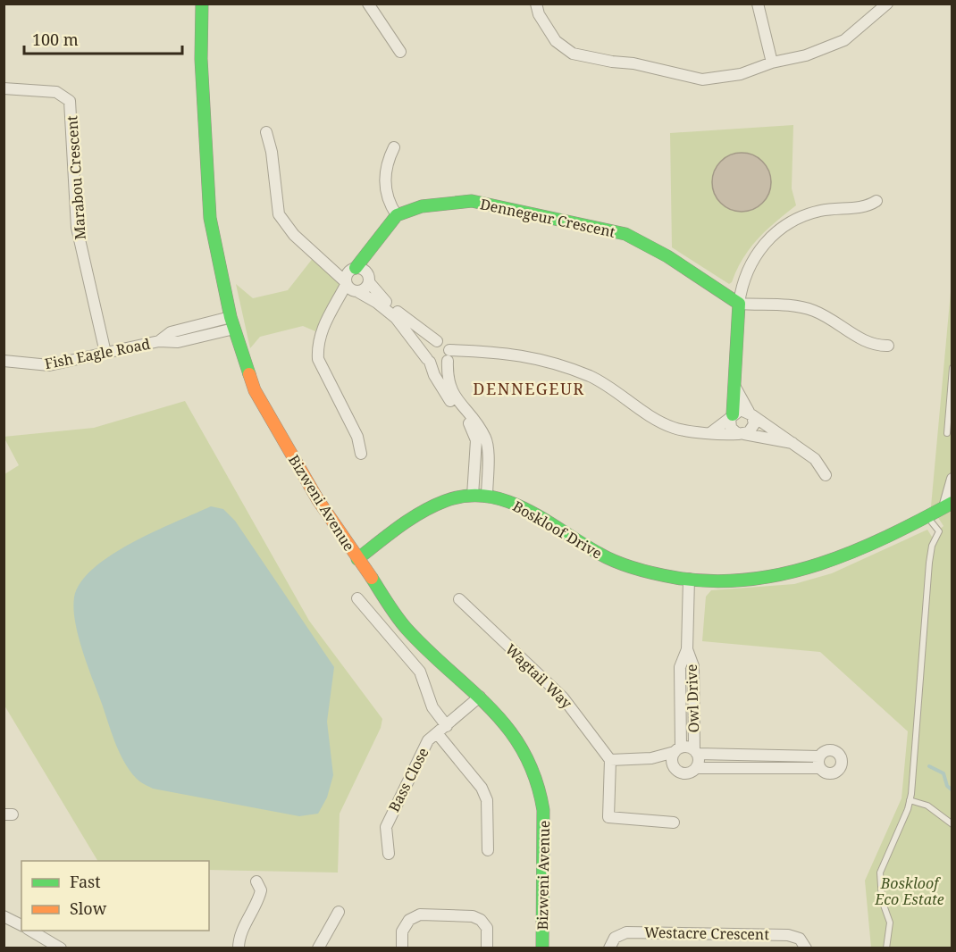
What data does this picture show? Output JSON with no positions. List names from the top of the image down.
{
  "streets": {
    "street": [
      "Marabou Crescent",
      "Dennegeur Crescent",
      "Fish Eagle Road",
      "Bizweni Avenue",
      "Boskloof Drive",
      "Wagtail Way",
      "Owl Drive",
      "Bass Close",
      "Westacre Crescent"
    ]
  },
  "crossings": [
    ["Marabou Crescent", "Fish Eagle Road"],
    ["Fish Eagle Road", "Bizweni Avenue"],
    ["Bizweni Avenue", "Boskloof Drive"],
    ["Bizweni Avenue", "Bass Close"],
    ["Boskloof Drive", "Owl Drive"]
  ],
  "districts": ["DENNEGEUR"],
  "parks": ["Boskloof Eco Estate"],
  "legend": ["Fast", "Slow"],
  "scale_bar": "100 m"
}
